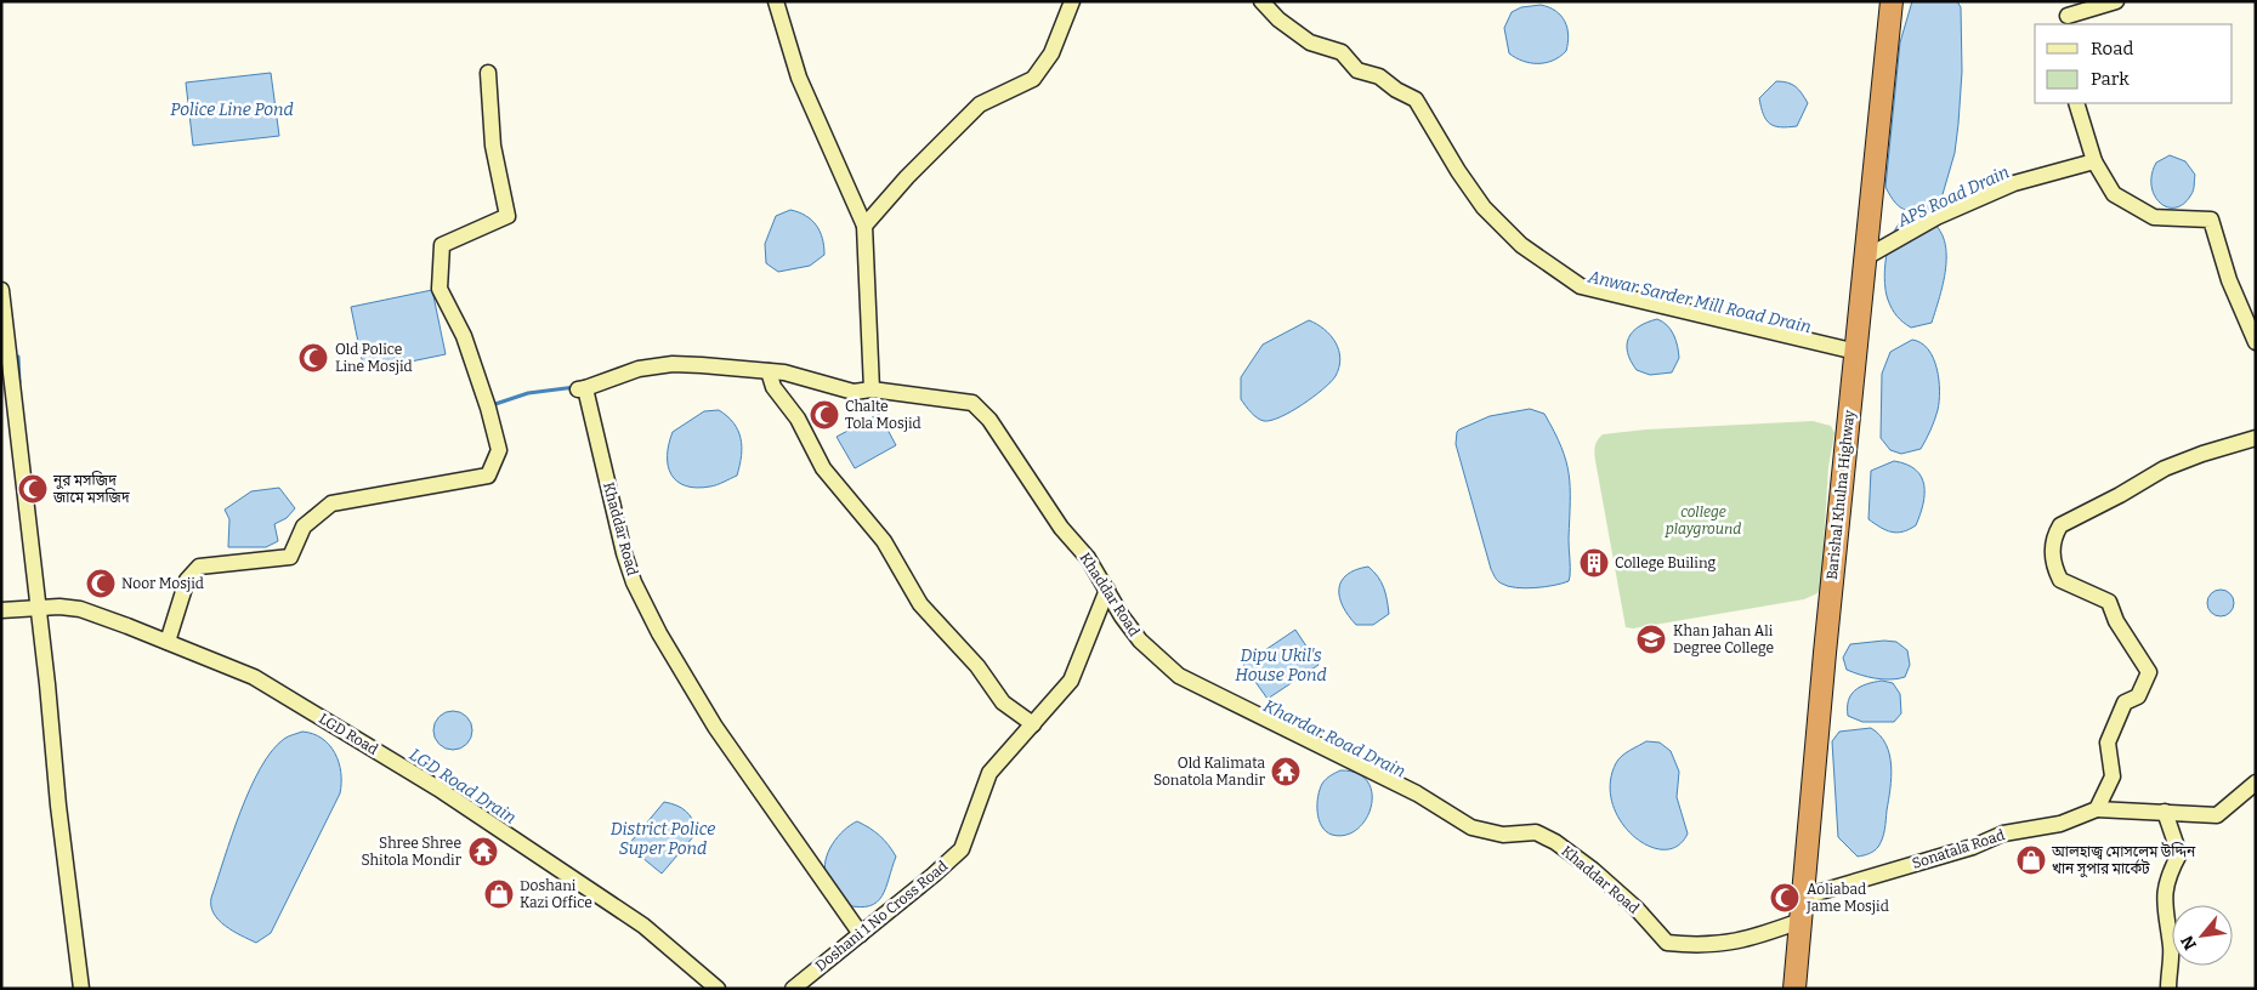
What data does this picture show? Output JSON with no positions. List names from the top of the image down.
{
  "streets": {
    "highway": ["Barishal Khulna Highway"],
    "street": [
      "Khaddar Road",
      "LGD Road",
      "Sonatala Road",
      "Doshani 1 No Cross Road"
    ]
  },
  "crossings": [
    ["Barishal Khulna Highway", "Khaddar Road"],
    ["Barishal Khulna Highway", "Sonatala Road"],
    ["Khaddar Road", "Doshani 1 No Cross Road"]
  ],
  "water": [
    "Police Line Pond",
    "APS Road Drain",
    "Anwar Sarder Mill Road Drain",
    "Dipu Ukil's House Pond",
    "Khardar Road Drain",
    "LGD Road Drain",
    "District Police Super Pond"
  ],
  "parks": ["college playground"],
  "places": {
    "mosque": [
      "Old Police Line Mosjid",
      "Chalte Tola Mosjid",
      "নুর মসজিদ জামে মসজিদ",
      "Noor Mosjid",
      "Aoliabad Jame Mosjid"
    ],
    "building": ["College Builing"],
    "school or university": ["Khan Jahan Ali Degree College"],
    "temple": ["Old Kalimata Sonatola Mandir", "Shree Shree Shitola Mondir"],
    "shop": ["আলহাজ্ব মোসলেম উদ্দিন খান সুপার মার্কেট", "Doshani Kazi Office"]
  },
  "legend": ["Road", "Park"],
  "north": "bottom left"
}
